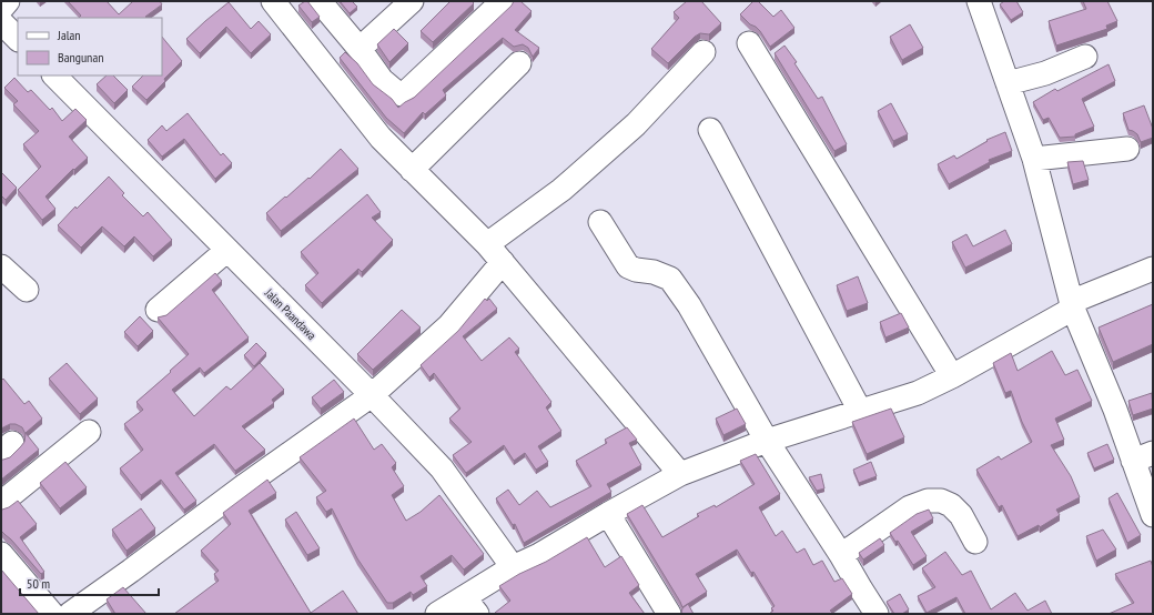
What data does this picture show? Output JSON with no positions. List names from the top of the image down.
{
  "streets": {
    "street": ["Jalan Paandawa"]
  },
  "legend": ["Jalan", "Bangunan"],
  "scale_bar": "50 m"
}
